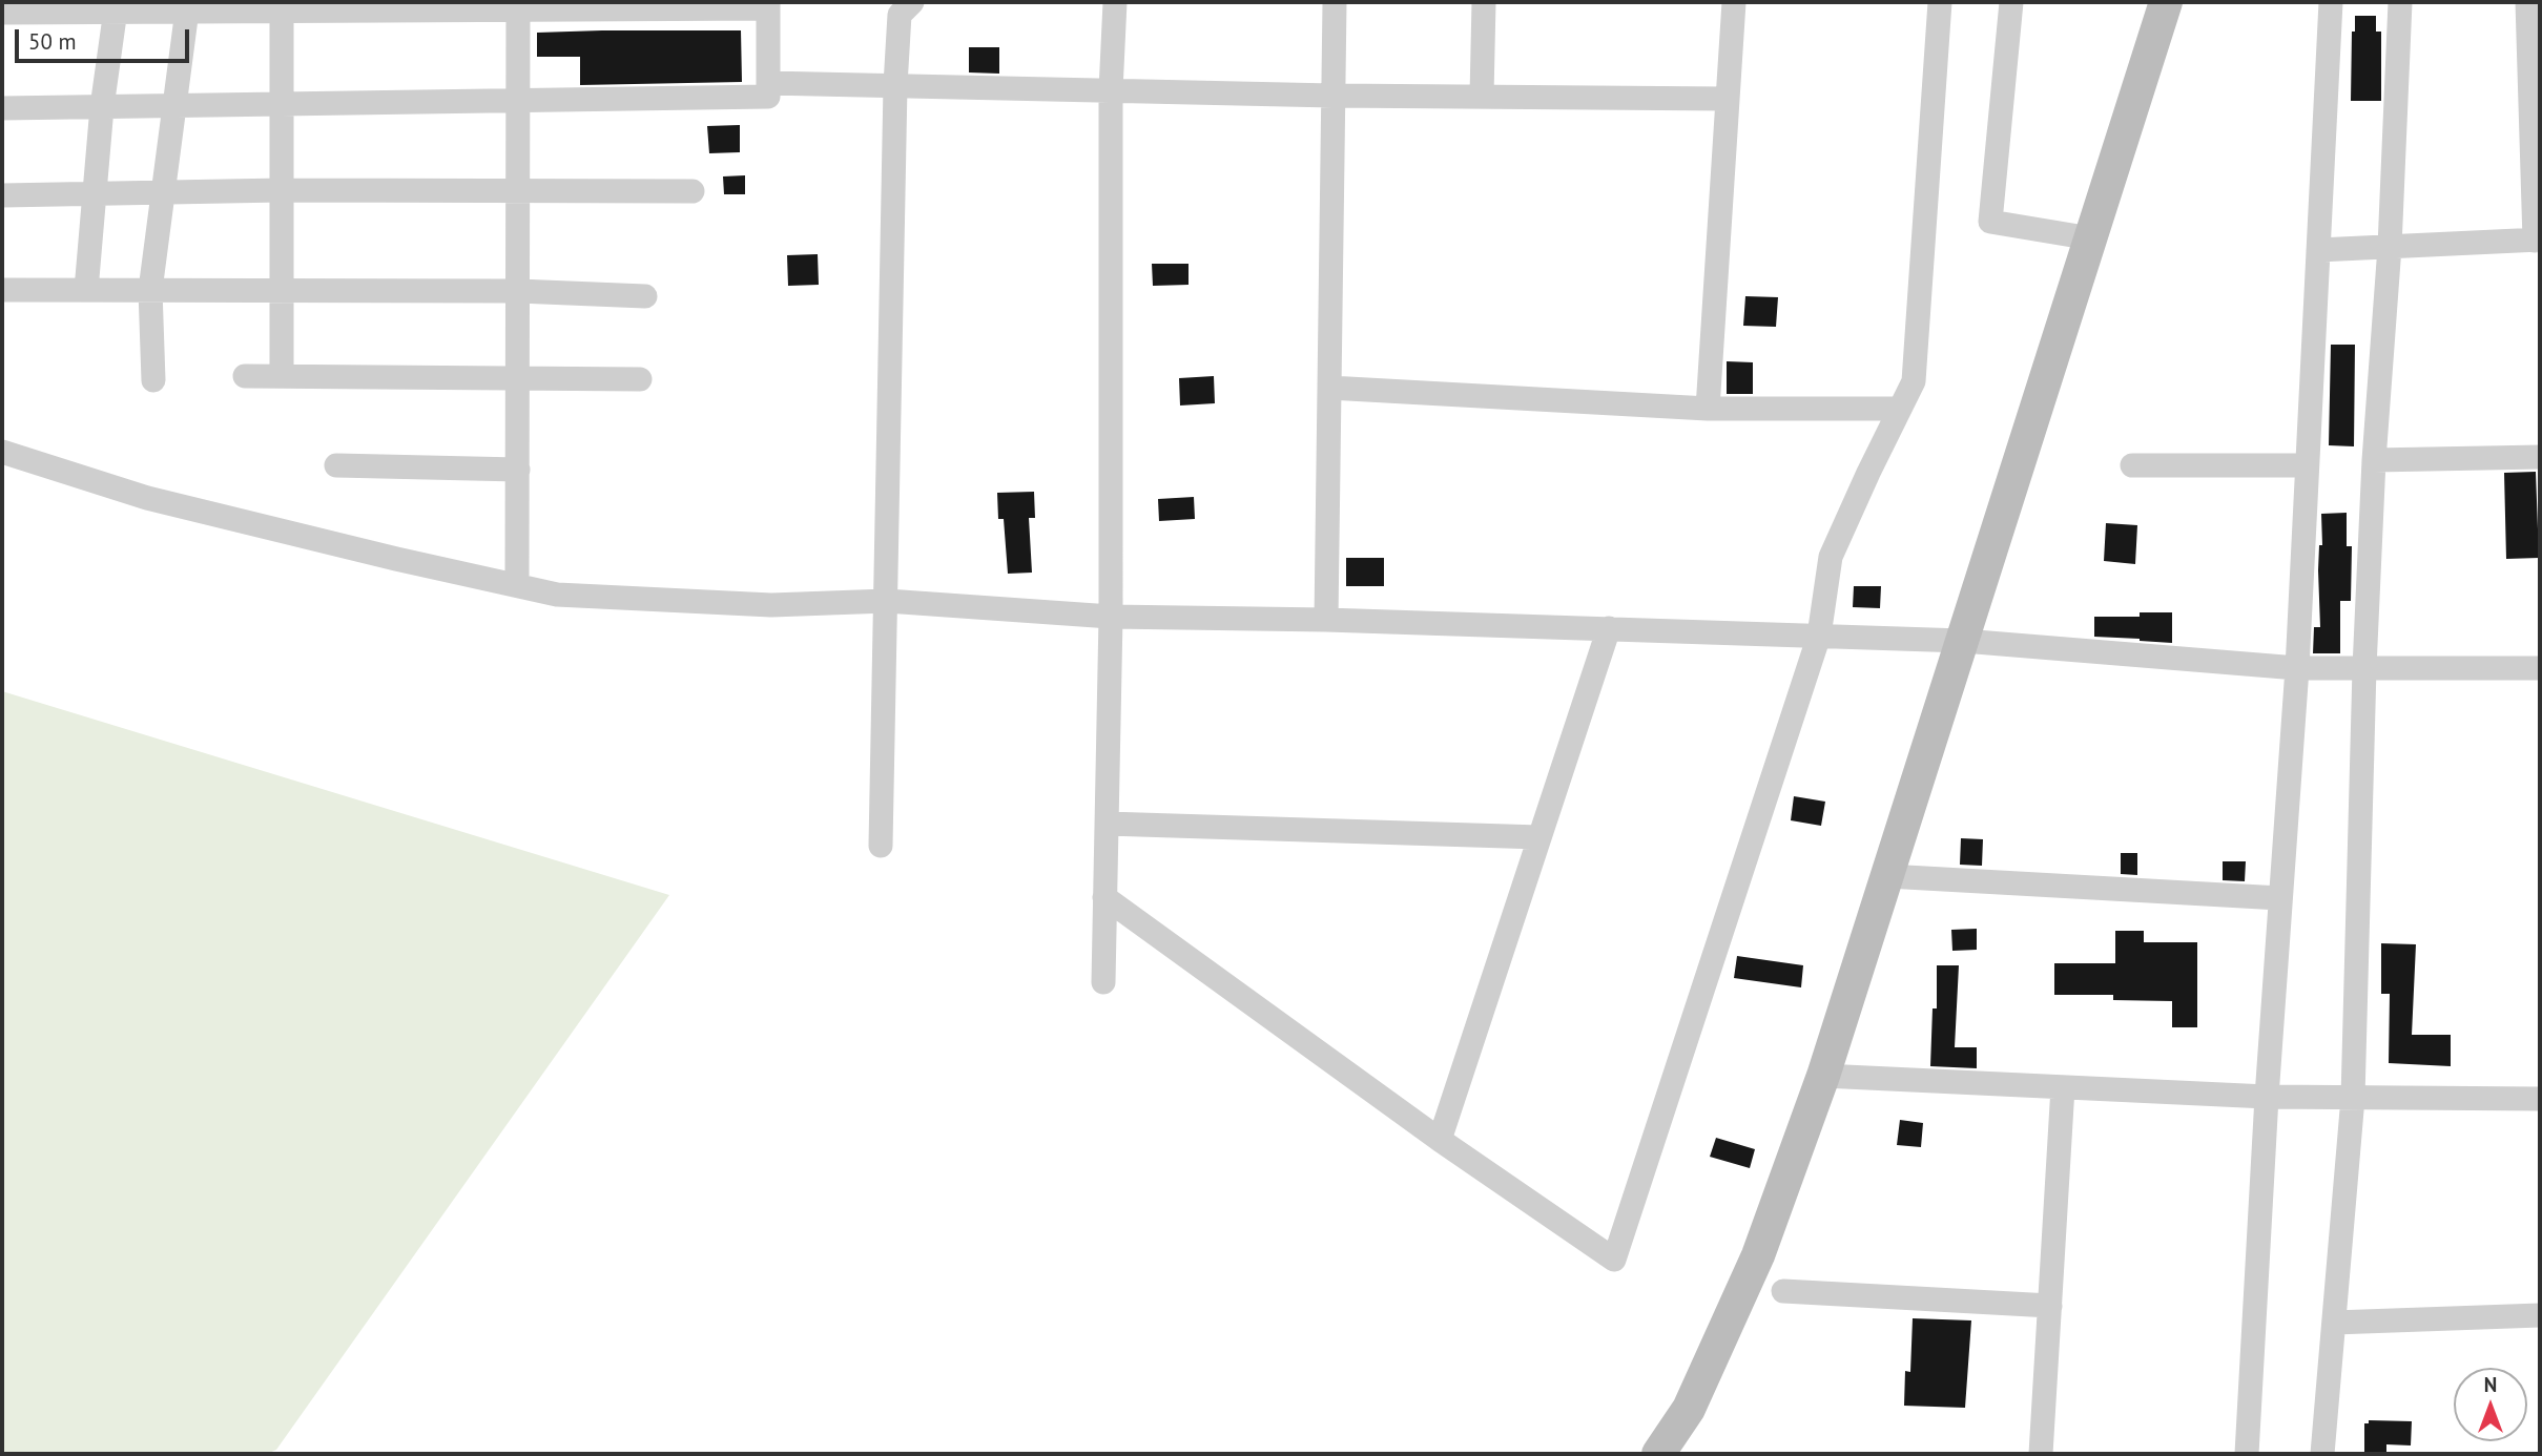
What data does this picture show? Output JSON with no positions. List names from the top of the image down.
{
  "scale_bar": "50 m",
  "north": "top"
}
